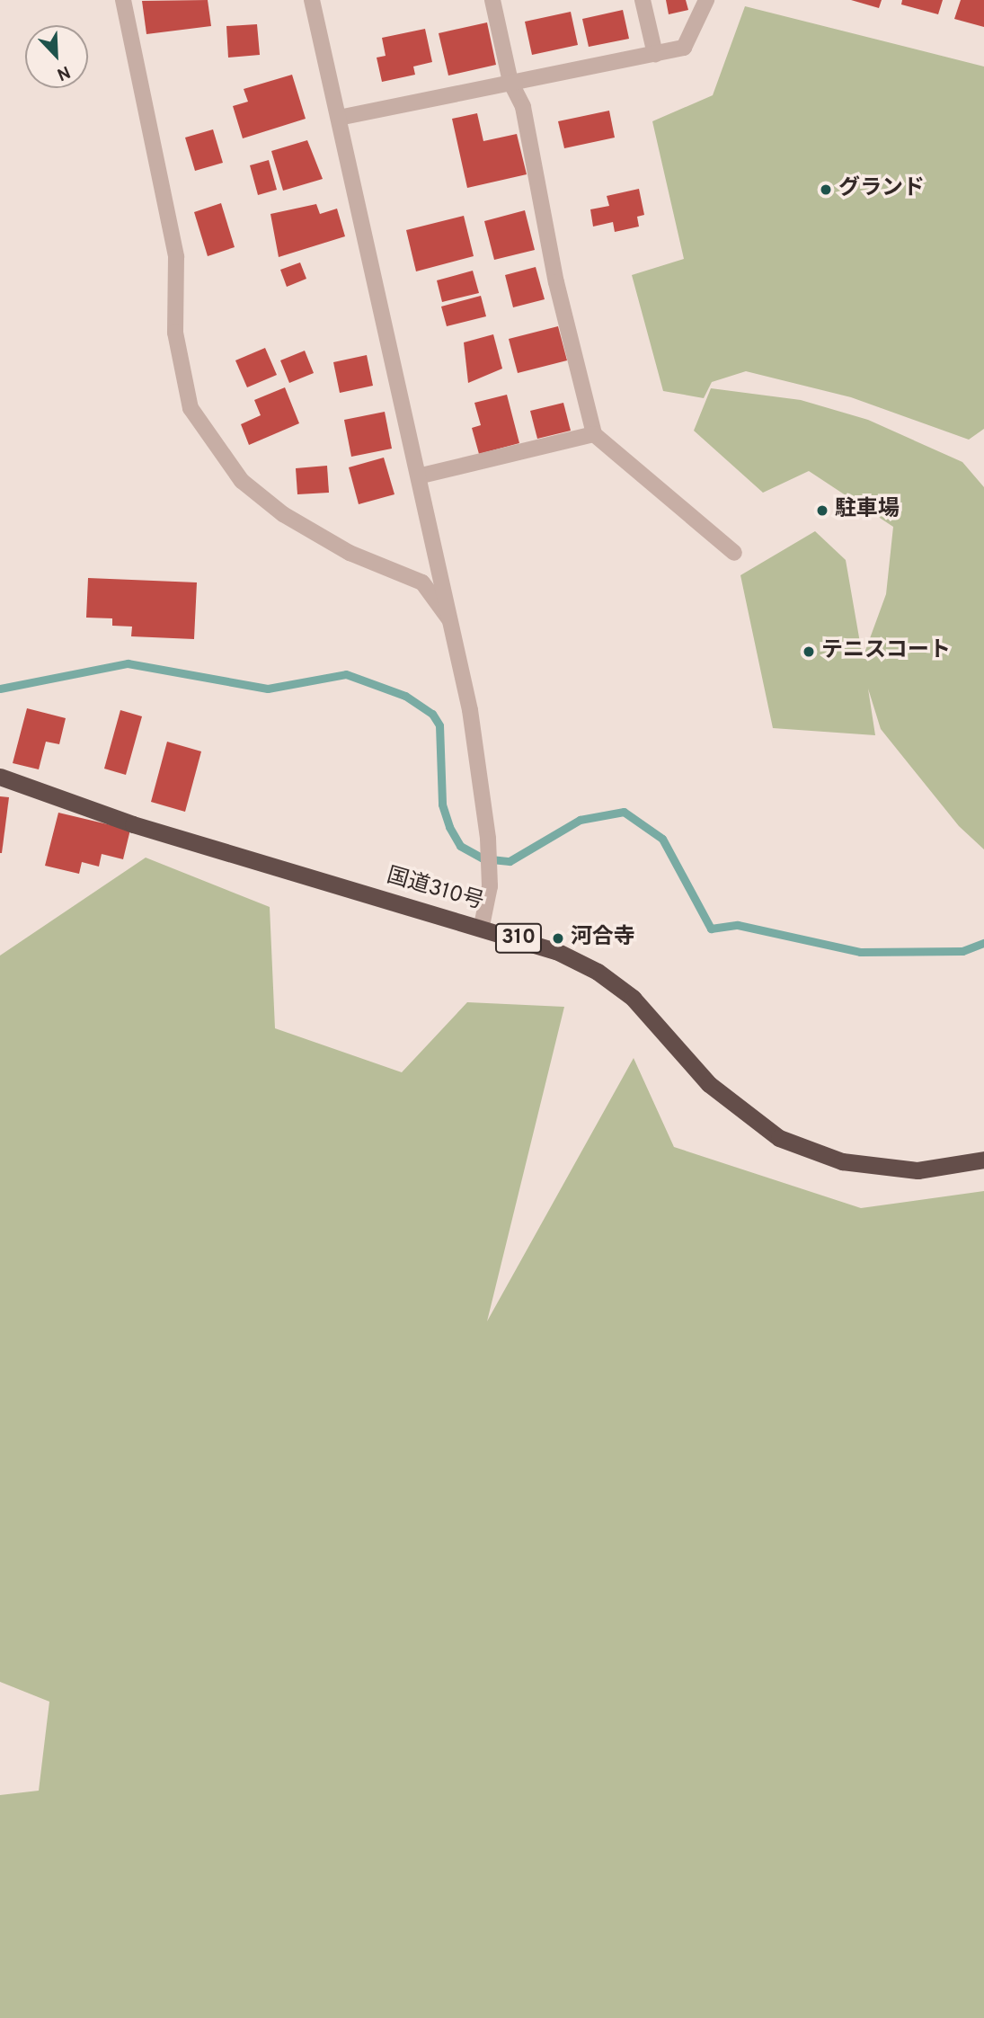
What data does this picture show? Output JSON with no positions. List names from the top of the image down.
{
  "streets": {
    "highway": ["国道310号", "310"]
  },
  "places": [
    "グランド",
    "駐車場",
    "テニスコート",
    "河合寺"
  ],
  "north": "bottom right"
}
